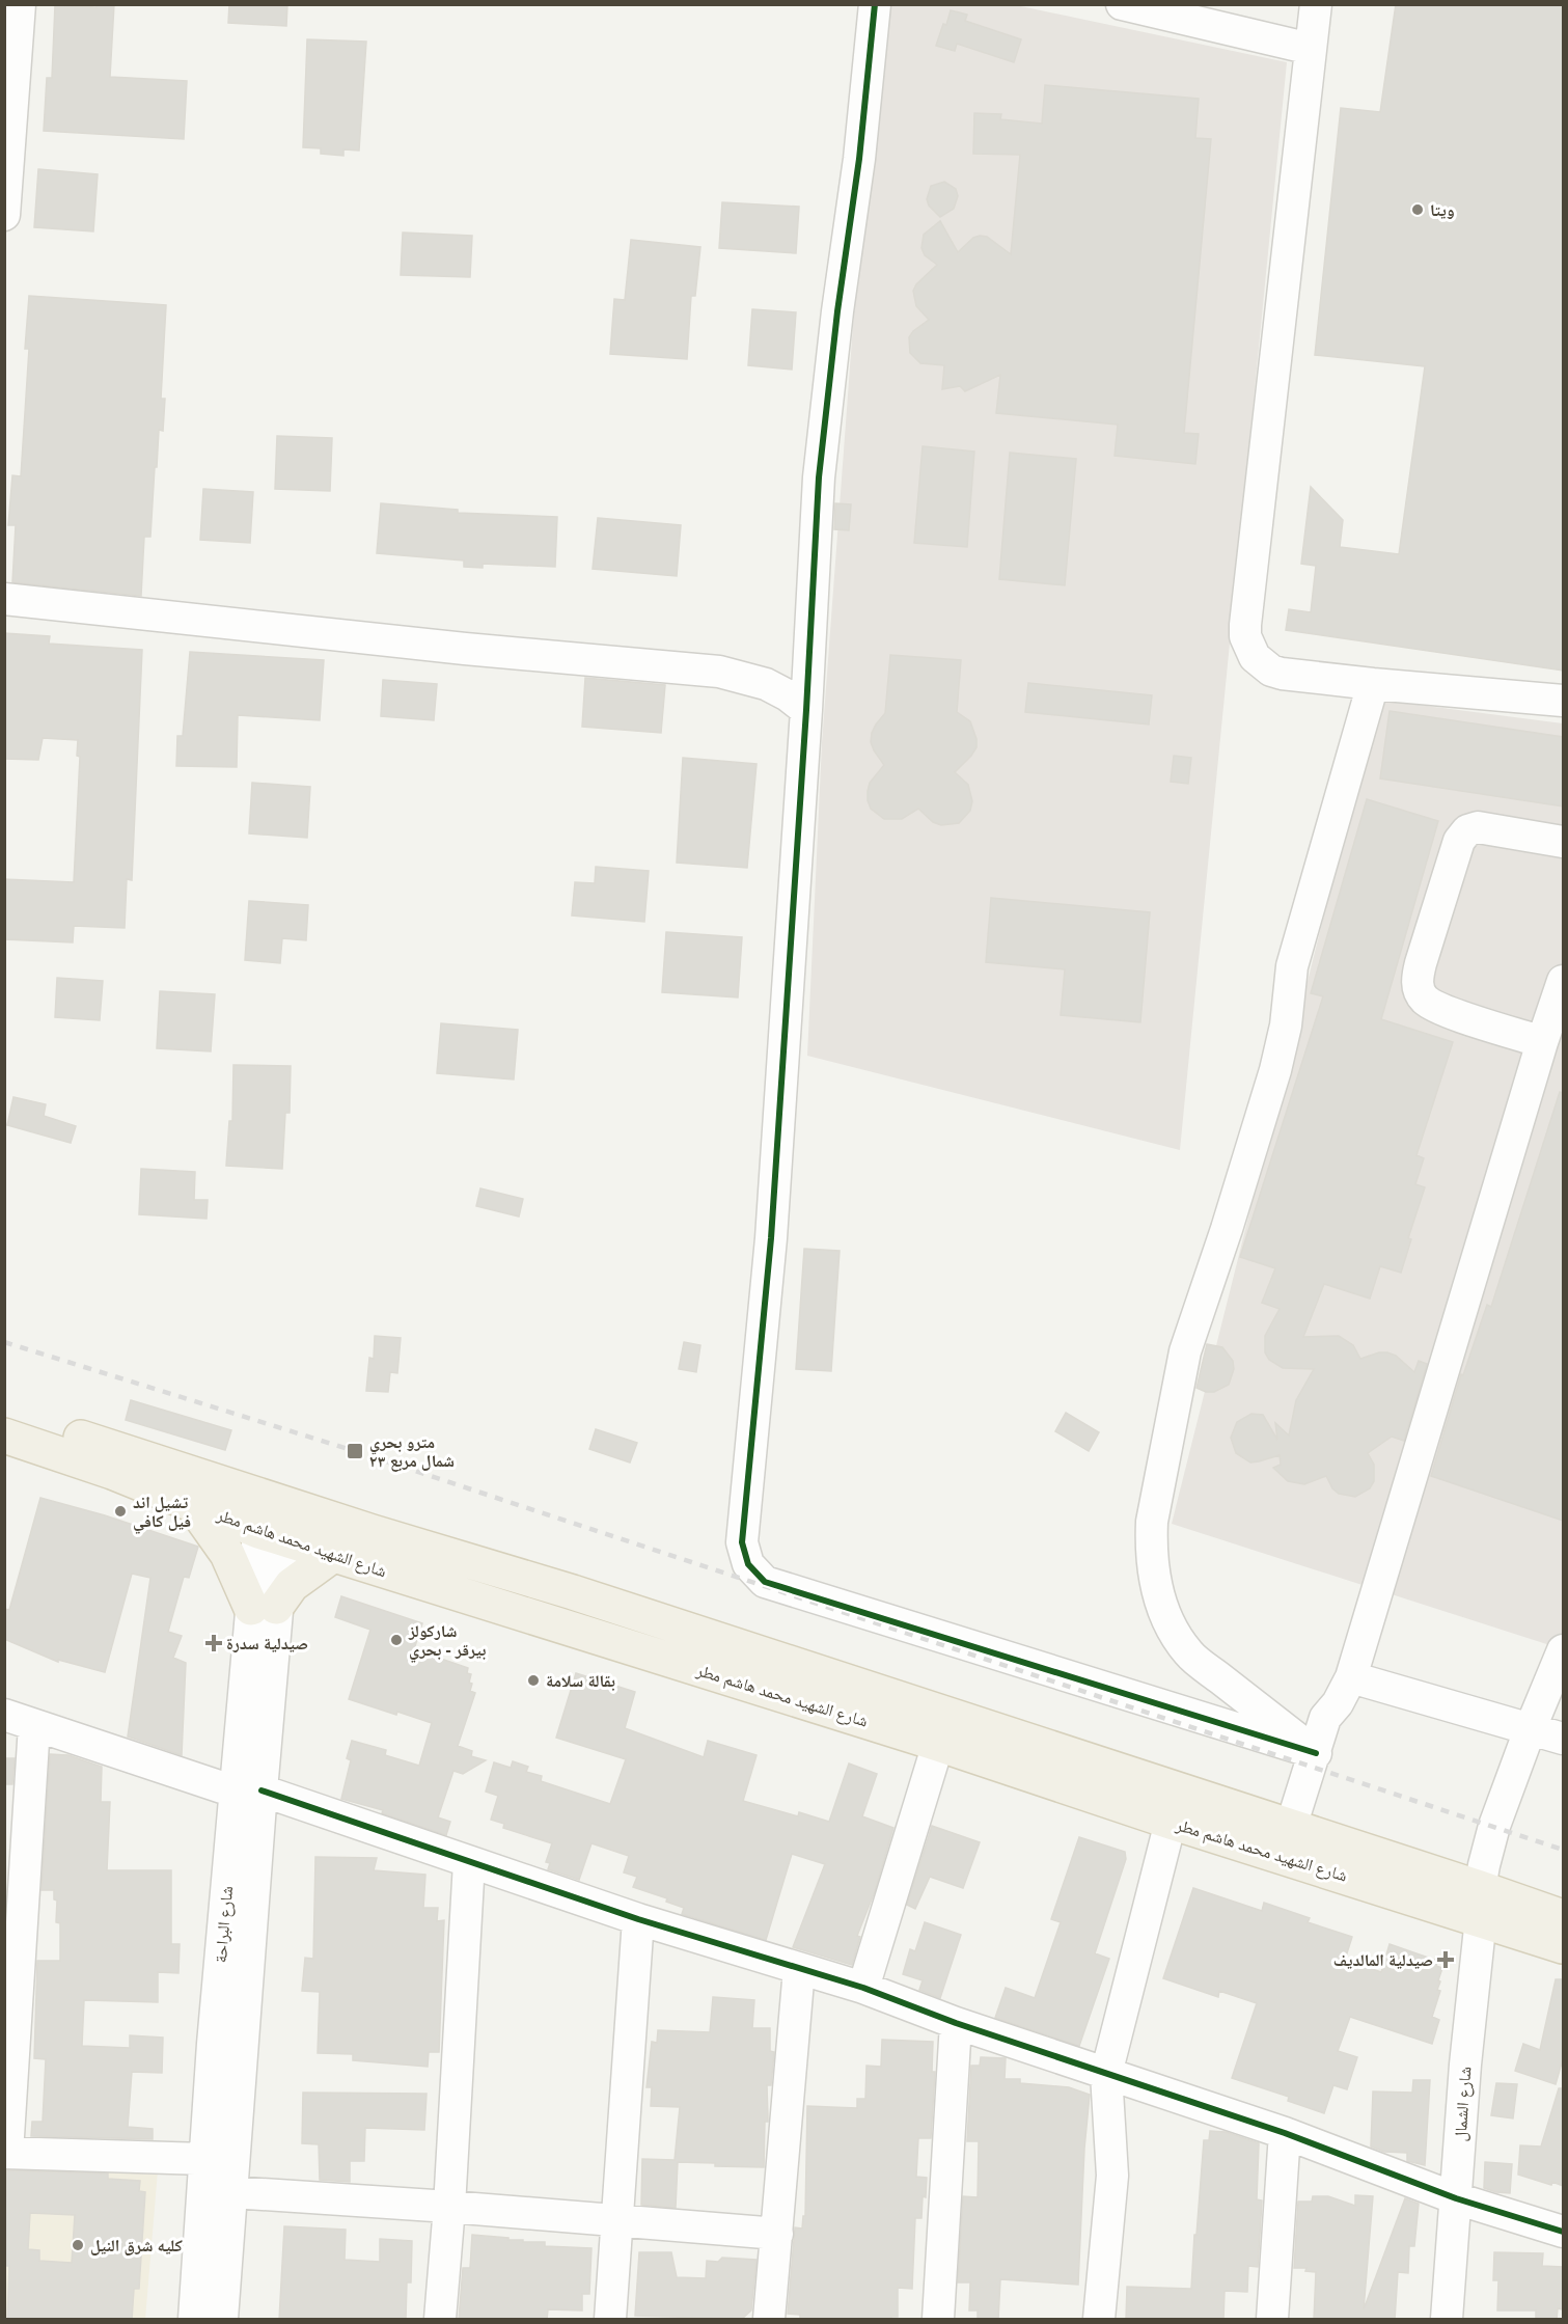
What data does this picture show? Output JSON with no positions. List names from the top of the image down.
{
  "streets": {
    "main road": ["شارع الشهيد محمد هاشم مطر"],
    "street": ["شارع البراحة", "شارع الشمال"]
  },
  "crossings": [
    ["شارع الشهيد محمد هاشم مطر", "شارع البراحة"],
    ["شارع الشهيد محمد هاشم مطر", "شارع الشمال"]
  ],
  "places": {
    "other": [
      "ويتا",
      "تشيل اند فيل كافي",
      "شاركولز بيرقر - بحري",
      "بقالة سلامة",
      "كليه شرق النيل"
    ],
    "transit": ["مترو بحري شمال مربع ٢٣"],
    "health": ["صيدلية سدرة", "صيدلية المالديف"]
  }
}
